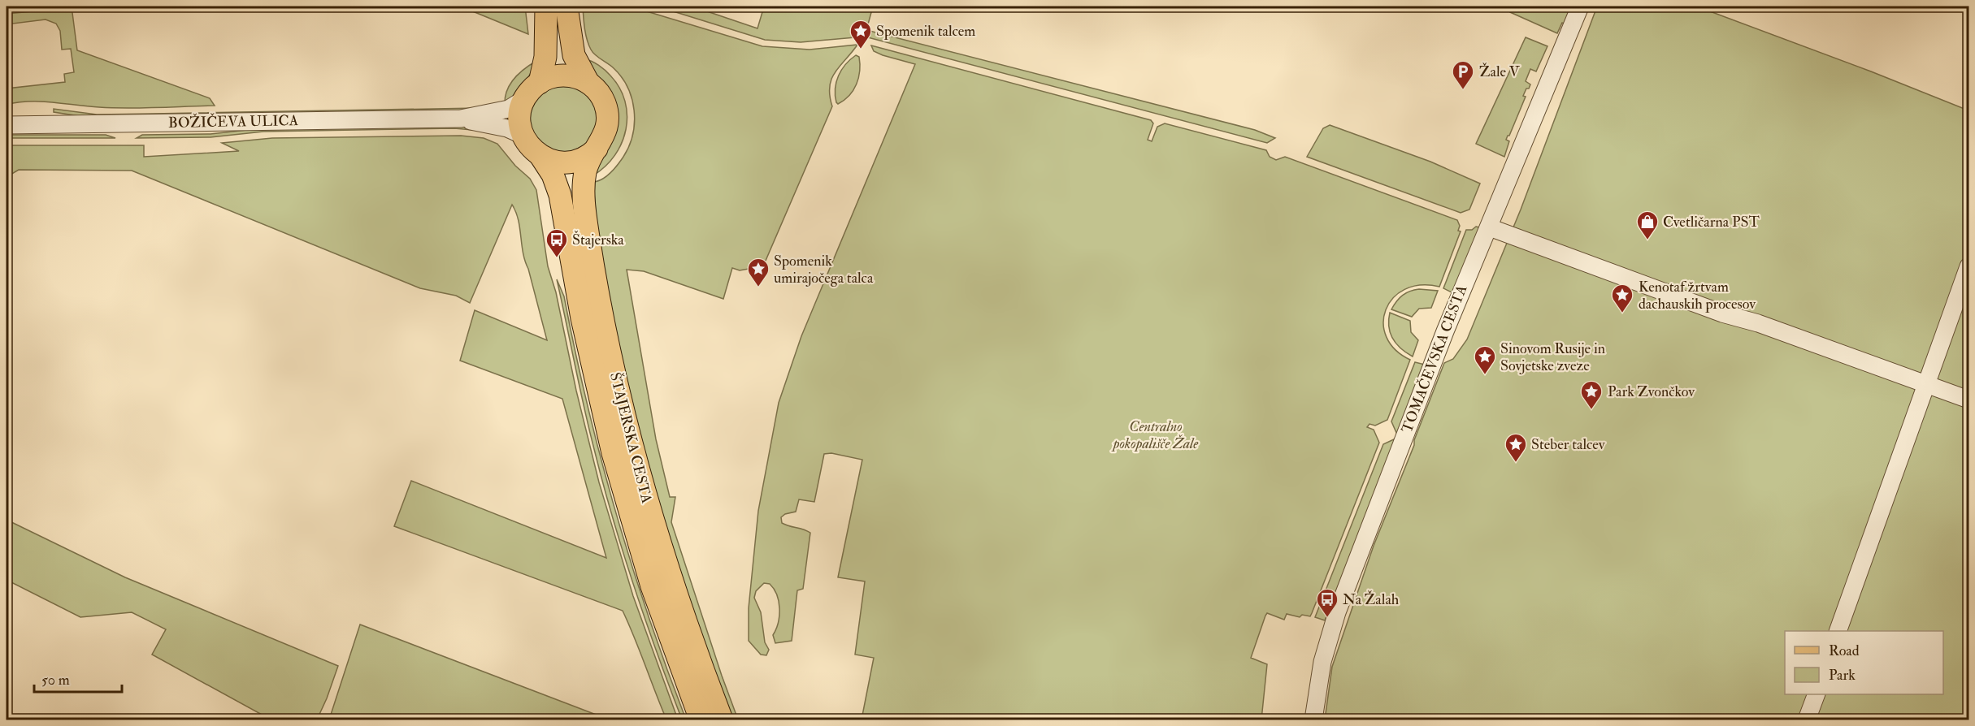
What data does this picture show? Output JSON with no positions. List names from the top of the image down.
{
  "streets": {
    "main road": ["ŠTAJERSKA CESTA"],
    "street": ["BOŽIČEVA ULICA", "TOMAČEVSKA CESTA"]
  },
  "crossings": [
    ["BOŽIČEVA ULICA", "ŠTAJERSKA CESTA"]
  ],
  "parks": ["Centralno pokopališče Žale"],
  "places": {
    "place": [
      "Spomenik talcem",
      "Spomenik umirajočega talca",
      "Kenotaf žrtvam dachauskih procesov",
      "Sinovom Rusije in Sovjetske zveze",
      "Park Zvončkov",
      "Steber talcev"
    ],
    "parking": ["Žale V"],
    "shop": ["Cvetličarna PST"],
    "bus stop": ["Štajerska", "Na Žalah"]
  },
  "legend": ["Road", "Park"],
  "scale_bar": "50 m"
}
